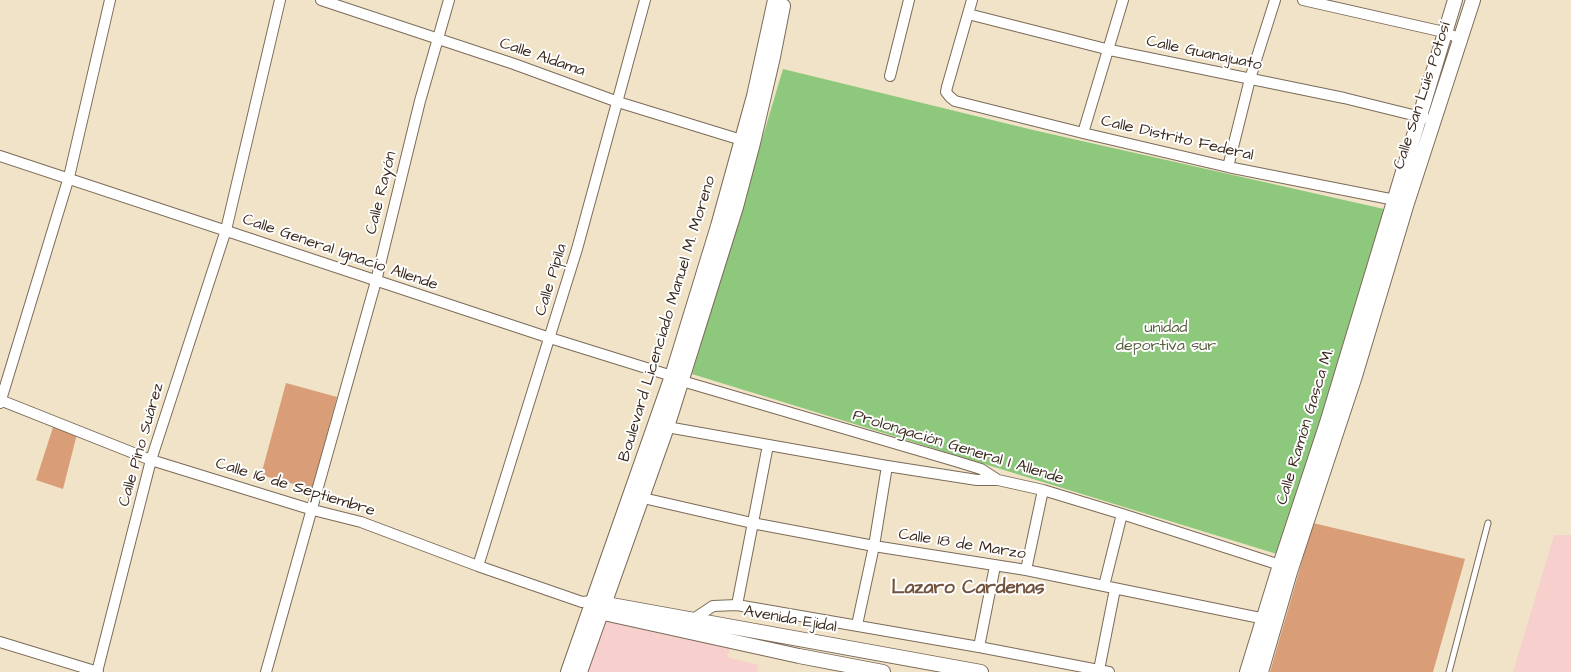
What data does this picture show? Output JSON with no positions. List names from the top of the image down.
{
  "streets": {
    "main road": [
      "Calle San Luis Potosí",
      "Boulevard Licenciado Manuel M. Moreno",
      "Calle Ramón Gasca M.",
      "Avenida Ejidal"
    ],
    "street": [
      "Calle Guanajuato",
      "Calle Aldama",
      "Calle Distrito Federal",
      "Calle Rayón",
      "Calle General Ignacio Allende",
      "Calle Pípila",
      "Calle Pino Suárez",
      "Prolongación General I Allende",
      "Calle 16 de Septiembre",
      "Calle 18 de Marzo"
    ]
  },
  "crossings": [
    ["Calle Guanajuato", "Calle San Luis Potosí"],
    ["Calle Guanajuato", "Calle Distrito Federal"],
    ["Calle Aldama", "Calle Rayón"],
    ["Calle Aldama", "Calle Pípila"],
    ["Calle Aldama", "Boulevard Licenciado Manuel M. Moreno"],
    ["Calle San Luis Potosí", "Calle Distrito Federal"],
    ["Calle San Luis Potosí", "Calle Ramón Gasca M."],
    ["Calle Distrito Federal", "Calle Ramón Gasca M."],
    ["Calle Rayón", "Calle General Ignacio Allende"],
    ["Calle Rayón", "Calle 16 de Septiembre"],
    ["Calle General Ignacio Allende", "Calle Pípila"],
    ["Calle General Ignacio Allende", "Boulevard Licenciado Manuel M. Moreno"],
    ["Calle General Ignacio Allende", "Calle Pino Suárez"],
    ["Calle General Ignacio Allende", "Prolongación General I Allende"],
    ["Calle Pípila", "Calle 16 de Septiembre"],
    ["Boulevard Licenciado Manuel M. Moreno", "Prolongación General I Allende"],
    ["Boulevard Licenciado Manuel M. Moreno", "Calle 16 de Septiembre"],
    ["Boulevard Licenciado Manuel M. Moreno", "Calle 18 de Marzo"],
    ["Boulevard Licenciado Manuel M. Moreno", "Avenida Ejidal"],
    ["Calle Ramón Gasca M.", "Prolongación General I Allende"],
    ["Calle Ramón Gasca M.", "Calle 18 de Marzo"],
    ["Calle Pino Suárez", "Calle 16 de Septiembre"],
    ["Calle 16 de Septiembre", "Avenida Ejidal"]
  ],
  "districts": ["Lazaro Cardenas"],
  "parks": ["unidad deportiva sur"]
}
